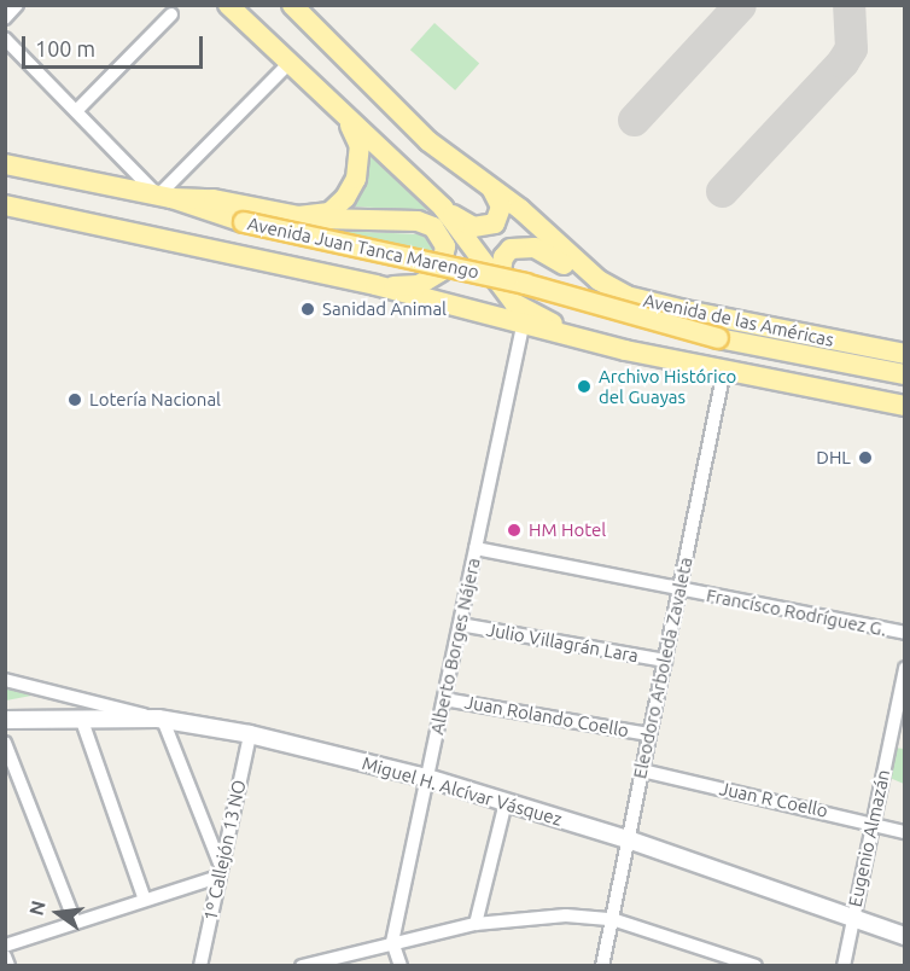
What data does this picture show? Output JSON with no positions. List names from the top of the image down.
{
  "streets": {
    "main road": ["Avenida Juan Tanca Marengo", "Avenida de las Américas"],
    "street": [
      "Francísco Rodríguez G.",
      "Julio Villagrán Lara",
      "Alberto Borges Nájera",
      "Eleodoro Arboleda Zavaleta",
      "Juan Rolando Coello",
      "Miguel H. Alcívar Vásquez",
      "Juan R Coello",
      "Eugenio Almazán",
      "1º Callejón 13 NO"
    ]
  },
  "crossings": [
    ["Avenida Juan Tanca Marengo", "Avenida de las Américas"],
    ["Avenida Juan Tanca Marengo", "Alberto Borges Nájera"],
    ["Francísco Rodríguez G.", "Alberto Borges Nájera"],
    ["Francísco Rodríguez G.", "Eleodoro Arboleda Zavaleta"],
    ["Julio Villagrán Lara", "Alberto Borges Nájera"],
    ["Julio Villagrán Lara", "Eleodoro Arboleda Zavaleta"],
    ["Alberto Borges Nájera", "Juan Rolando Coello"],
    ["Alberto Borges Nájera", "Miguel H. Alcívar Vásquez"],
    ["Eleodoro Arboleda Zavaleta", "Juan Rolando Coello"],
    ["Eleodoro Arboleda Zavaleta", "Miguel H. Alcívar Vásquez"],
    ["Eleodoro Arboleda Zavaleta", "Juan R Coello"],
    ["Miguel H. Alcívar Vásquez", "Eugenio Almazán"],
    ["Miguel H. Alcívar Vásquez", "1º Callejón 13 NO"],
    ["Juan R Coello", "Eugenio Almazán"]
  ],
  "places": [
    "Sanidad Animal",
    "Archivo Histórico del Guayas",
    "Lotería Nacional",
    "DHL",
    "HM Hotel"
  ],
  "scale_bar": "100 m",
  "north": "left"
}
